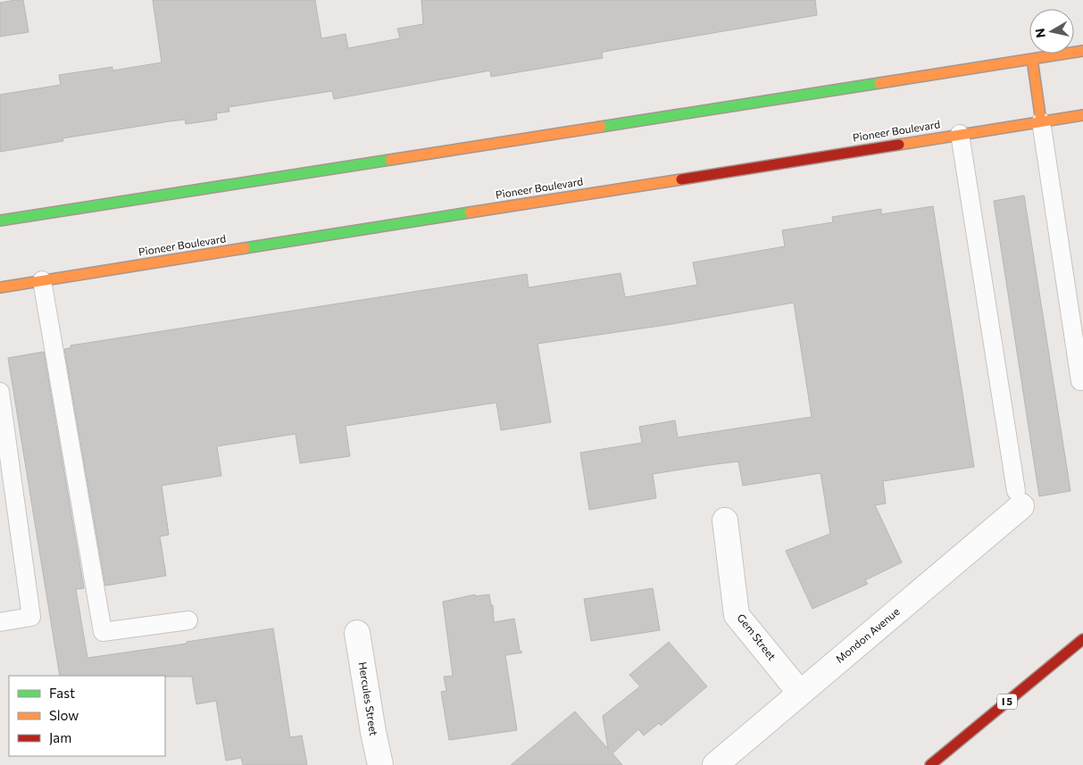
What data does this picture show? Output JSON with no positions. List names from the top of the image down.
{
  "streets": {
    "main road": ["Pioneer Boulevard", "I 5"],
    "street": ["Mondon Avenue", "Gem Street", "Hercules Street"]
  },
  "crossings": [
    ["Mondon Avenue", "Gem Street"]
  ],
  "legend": ["Fast", "Slow", "Jam"],
  "north": "left"
}
